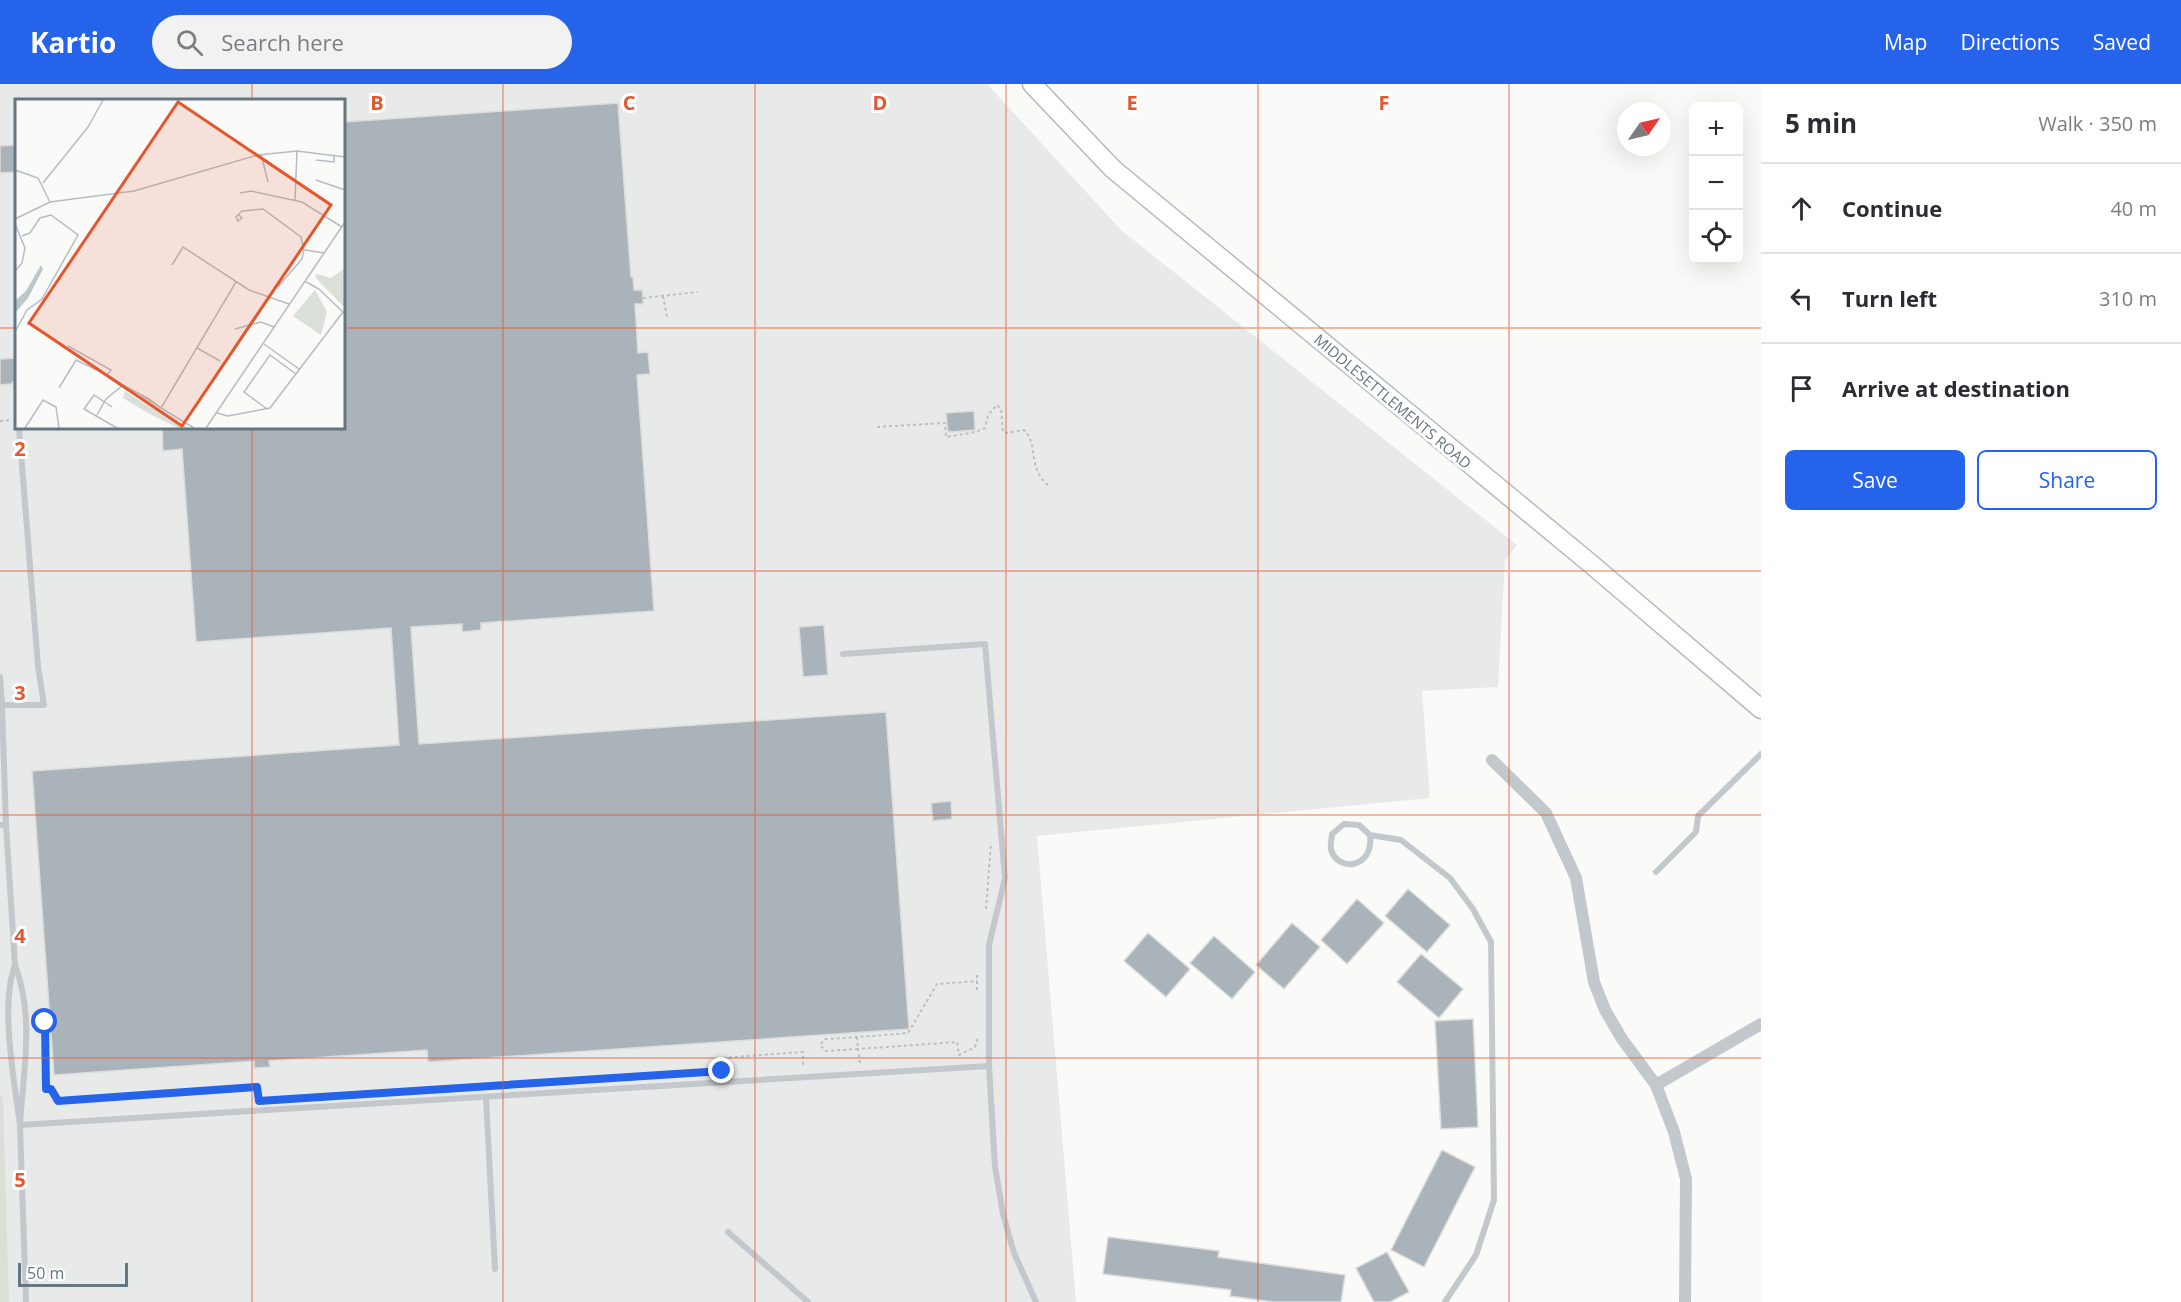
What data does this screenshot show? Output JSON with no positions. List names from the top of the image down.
{
  "streets": {
    "street": ["MIDDLESETTLEMENTS ROAD"]
  },
  "scale_bar": "50 m",
  "north": "top right",
  "page": {
    "header": "Kartio",
    "search": "Search here",
    "nav": ["Map", "Directions", "Saved"],
    "heading": ["5 min", "Walk · 350 m"],
    "map_buttons": ["+", "−"],
    "list": [
      ["Continue", "40 m"],
      ["Turn left", "310 m"],
      "Arrive at destination"
    ],
    "buttons": ["Save", "Share"],
    "scale": "50 m"
  },
  "grid": {
    "columns": [
      "B",
      "C",
      "D",
      "E",
      "F"
    ],
    "rows": [
      "2",
      "3",
      "4",
      "5"
    ]
  }
}
